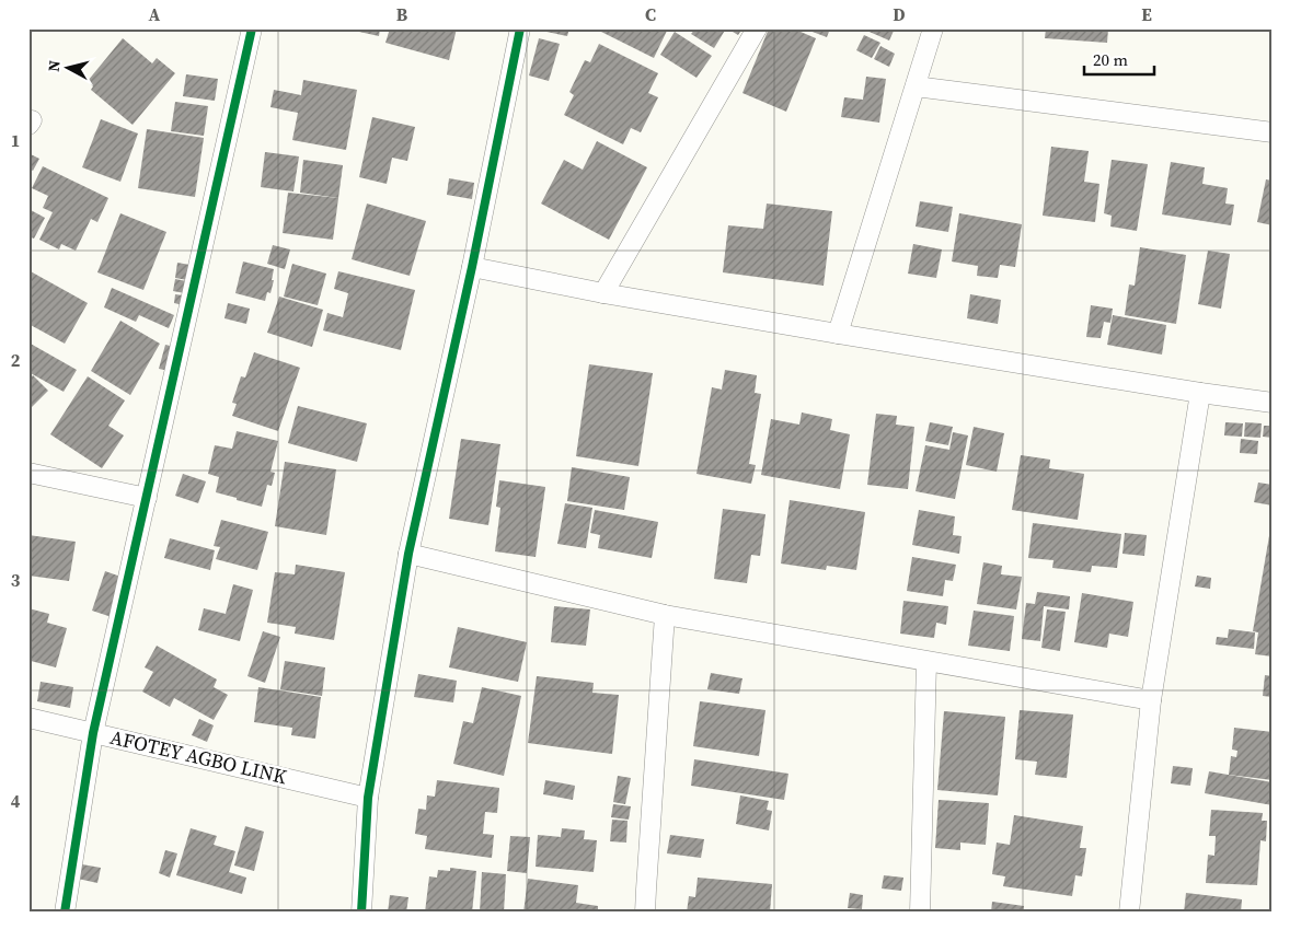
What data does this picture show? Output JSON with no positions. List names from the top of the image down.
{
  "streets": {
    "street": ["AFOTEY AGBO LINK"]
  },
  "scale_bar": "20 m",
  "north": "left",
  "grid": {
    "columns": [
      "A",
      "B",
      "C",
      "D",
      "E"
    ],
    "rows": [
      "1",
      "2",
      "3",
      "4"
    ]
  }
}
